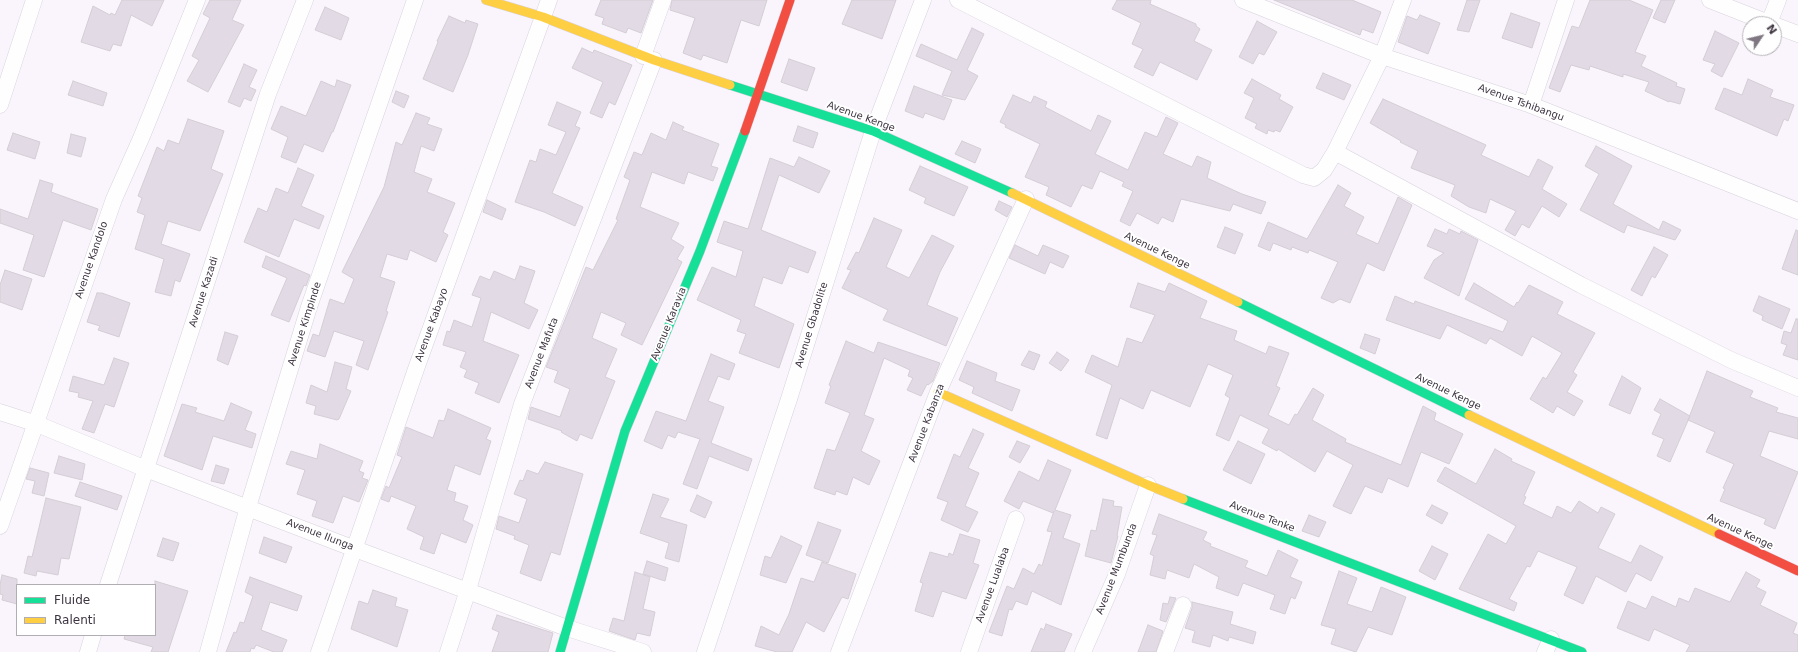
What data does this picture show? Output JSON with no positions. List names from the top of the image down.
{
  "streets": {
    "street": [
      "Avenue Tshibangu",
      "Avenue Kenge",
      "Avenue Kandolo",
      "Avenue Kazadi",
      "Avenue Kimpinde",
      "Avenue Karavia",
      "Avenue Kabayo",
      "Avenue Gbadolite",
      "Avenue Mafuta",
      "Avenue Kabanza",
      "Avenue Tenke",
      "Avenue Ilunga",
      "Avenue Mumbunda",
      "Avenue Lualaba"
    ]
  },
  "crossings": [
    ["Avenue Kenge", "Avenue Karavia"],
    ["Avenue Kenge", "Avenue Kabayo"],
    ["Avenue Kenge", "Avenue Gbadolite"],
    ["Avenue Kenge", "Avenue Mafuta"],
    ["Avenue Kenge", "Avenue Kabanza"],
    ["Avenue Kandolo", "Avenue Ilunga"],
    ["Avenue Kazadi", "Avenue Ilunga"],
    ["Avenue Kimpinde", "Avenue Ilunga"],
    ["Avenue Karavia", "Avenue Ilunga"],
    ["Avenue Kabayo", "Avenue Ilunga"],
    ["Avenue Mafuta", "Avenue Ilunga"],
    ["Avenue Kabanza", "Avenue Tenke"],
    ["Avenue Tenke", "Avenue Mumbunda"]
  ],
  "legend": ["Fluide", "Ralenti"],
  "north": "top right"
}
